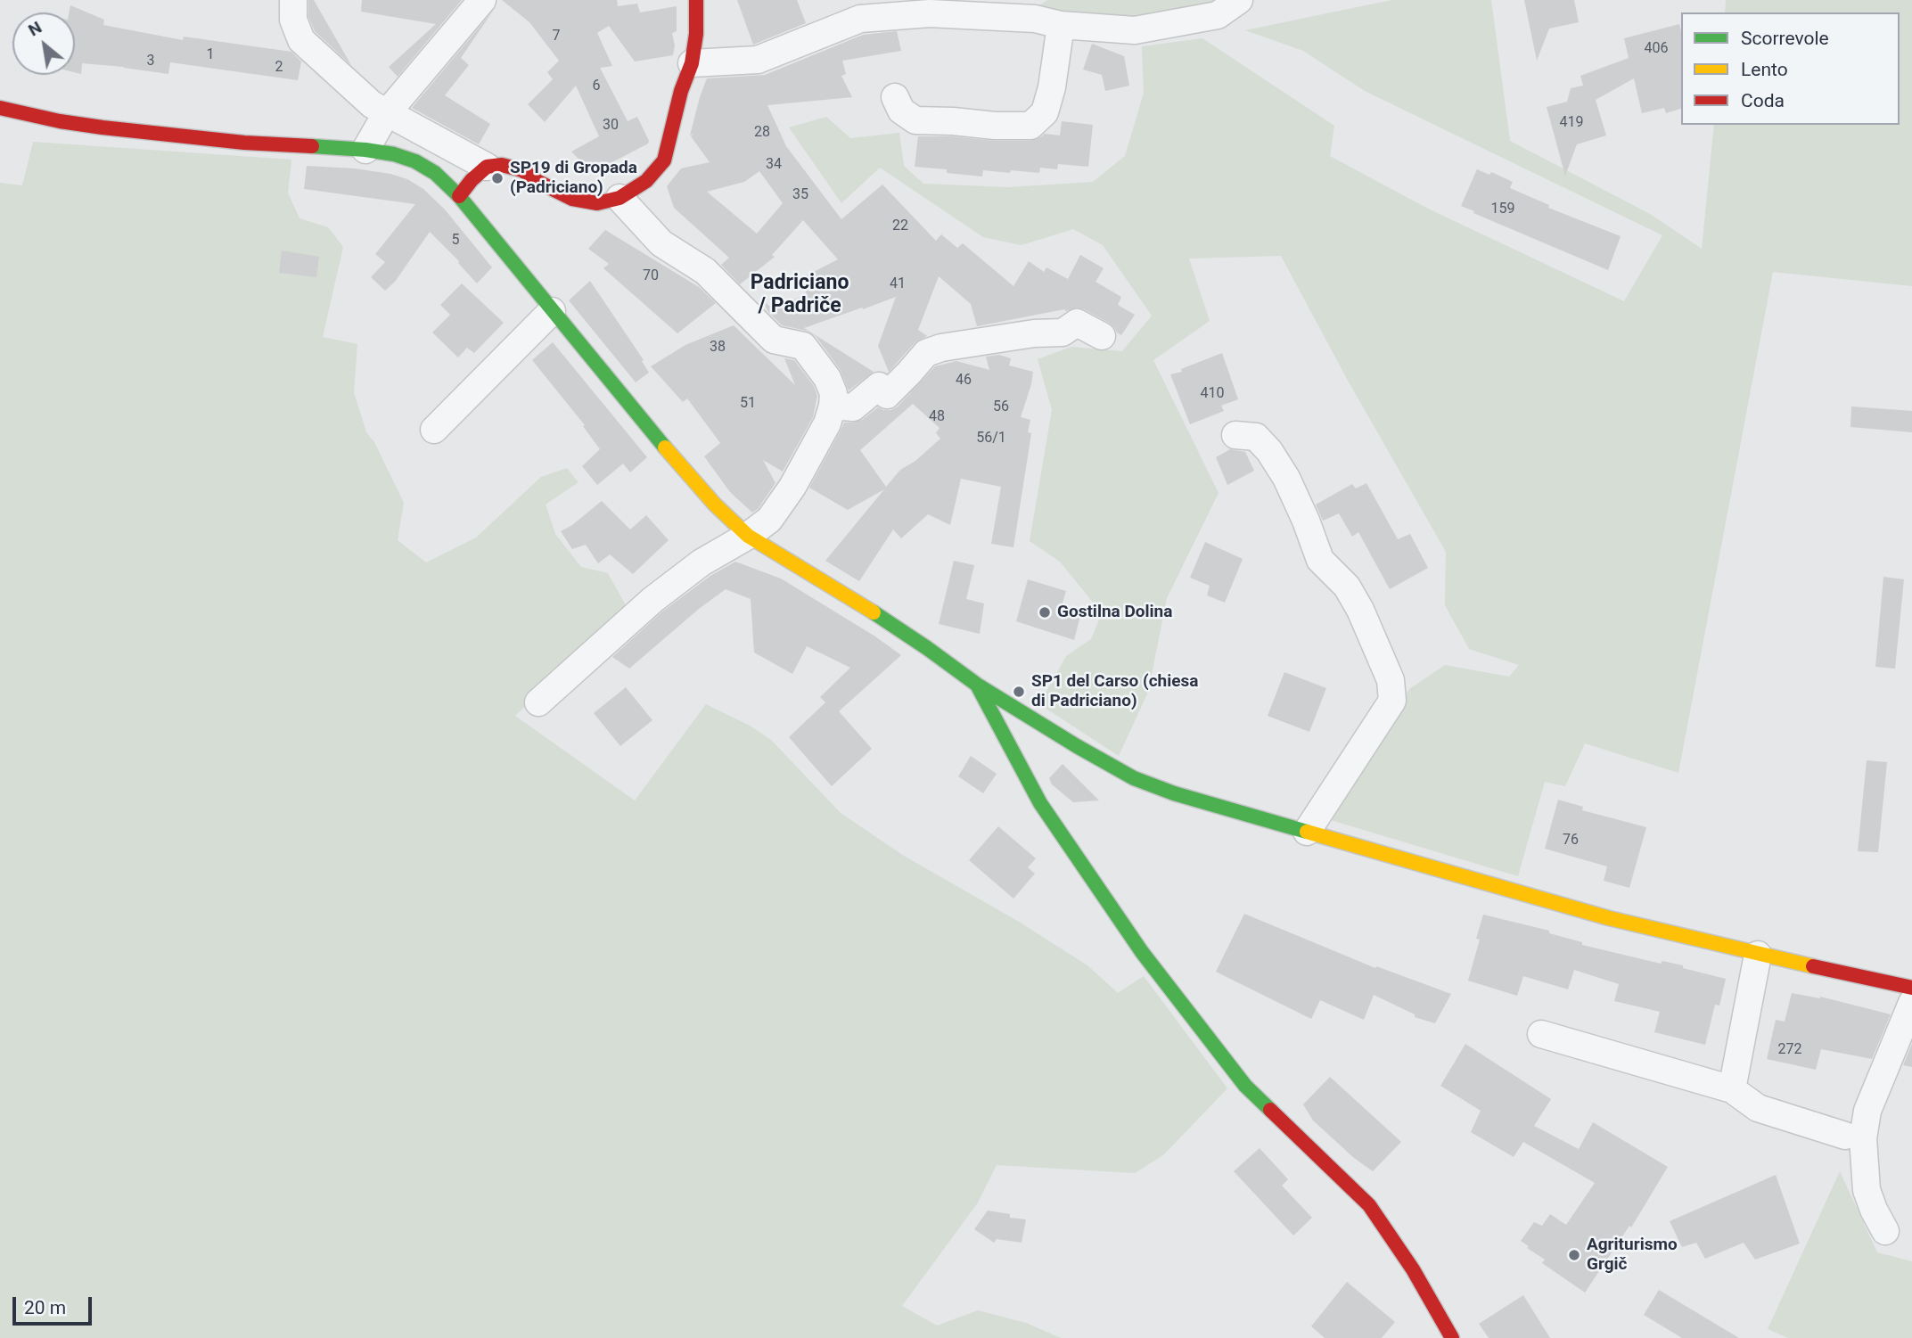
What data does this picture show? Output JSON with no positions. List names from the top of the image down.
{
  "districts": ["Padriciano / Padriče"],
  "places": [
    "SP19 di Gropada (Padriciano)",
    "Gostilna Dolina",
    "SP1 del Carso (chiesa di Padriciano)",
    "Agriturismo Grgič"
  ],
  "house_numbers": [
    "7",
    "406",
    "1",
    "3",
    "2",
    "6",
    "419",
    "30",
    "28",
    "34",
    "35",
    "159",
    "22",
    "5",
    "70",
    "41",
    "38",
    "46",
    "410",
    "51",
    "56",
    "48",
    "56/1",
    "76",
    "272"
  ],
  "legend": ["Scorrevole", "Lento", "Coda"],
  "scale_bar": "20 m",
  "north": "top left"
}
